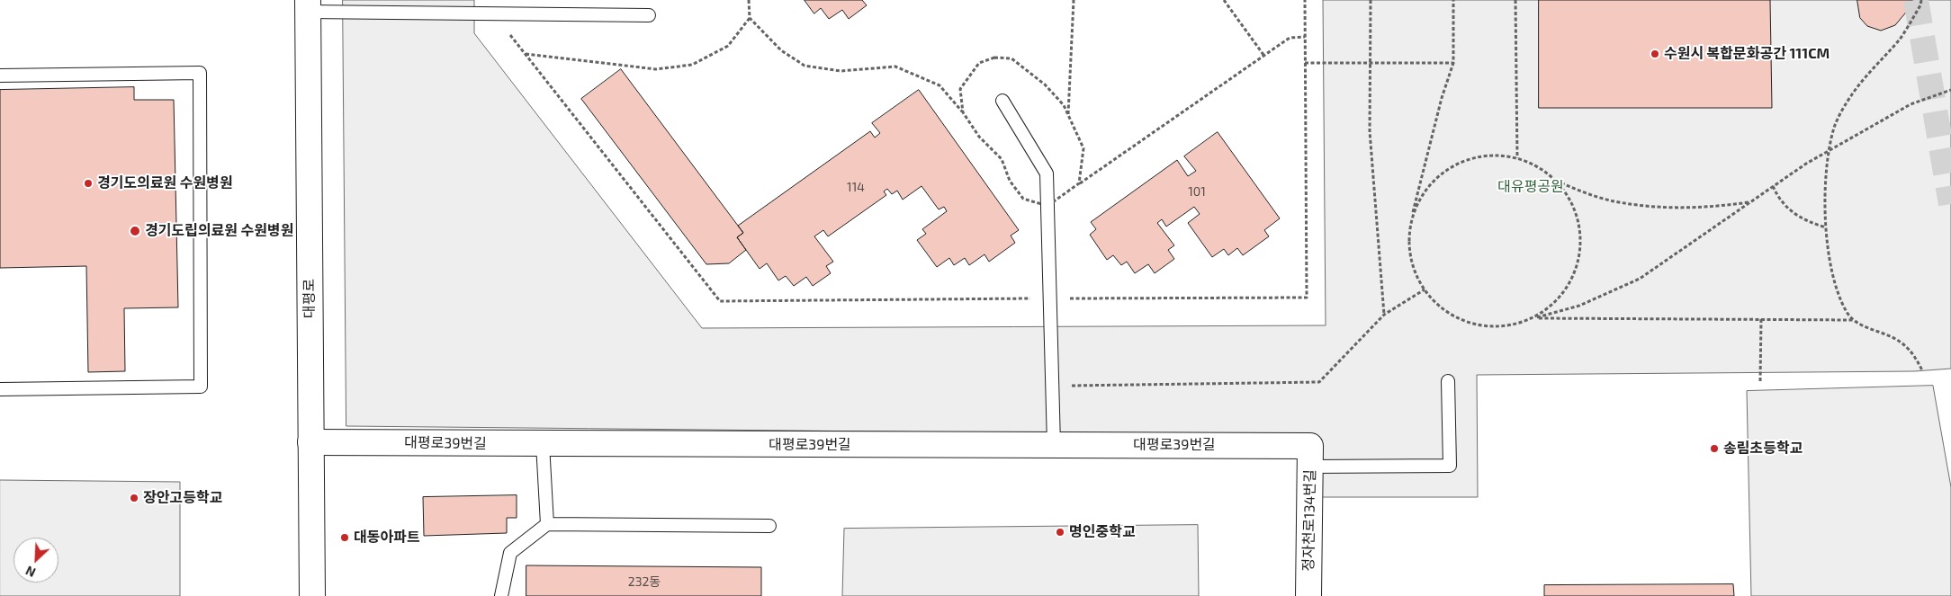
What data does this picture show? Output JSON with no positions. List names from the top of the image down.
{
  "streets": {
    "street": ["대평로", "대평로39번길", "정자천로134번길"]
  },
  "crossings": [
    ["대평로", "대평로39번길"],
    ["대평로39번길", "정자천로134번길"]
  ],
  "parks": ["대유평공원"],
  "places": [
    "수원시 복합문화공간 111CM",
    "경기도의료원 수원병원",
    "경기도립의료원 수원병원",
    "송림초등학교",
    "장안고등학교",
    "명인중학교",
    "대동아파트"
  ],
  "house_numbers": ["114", "101", "232동"],
  "north": "bottom left"
}
